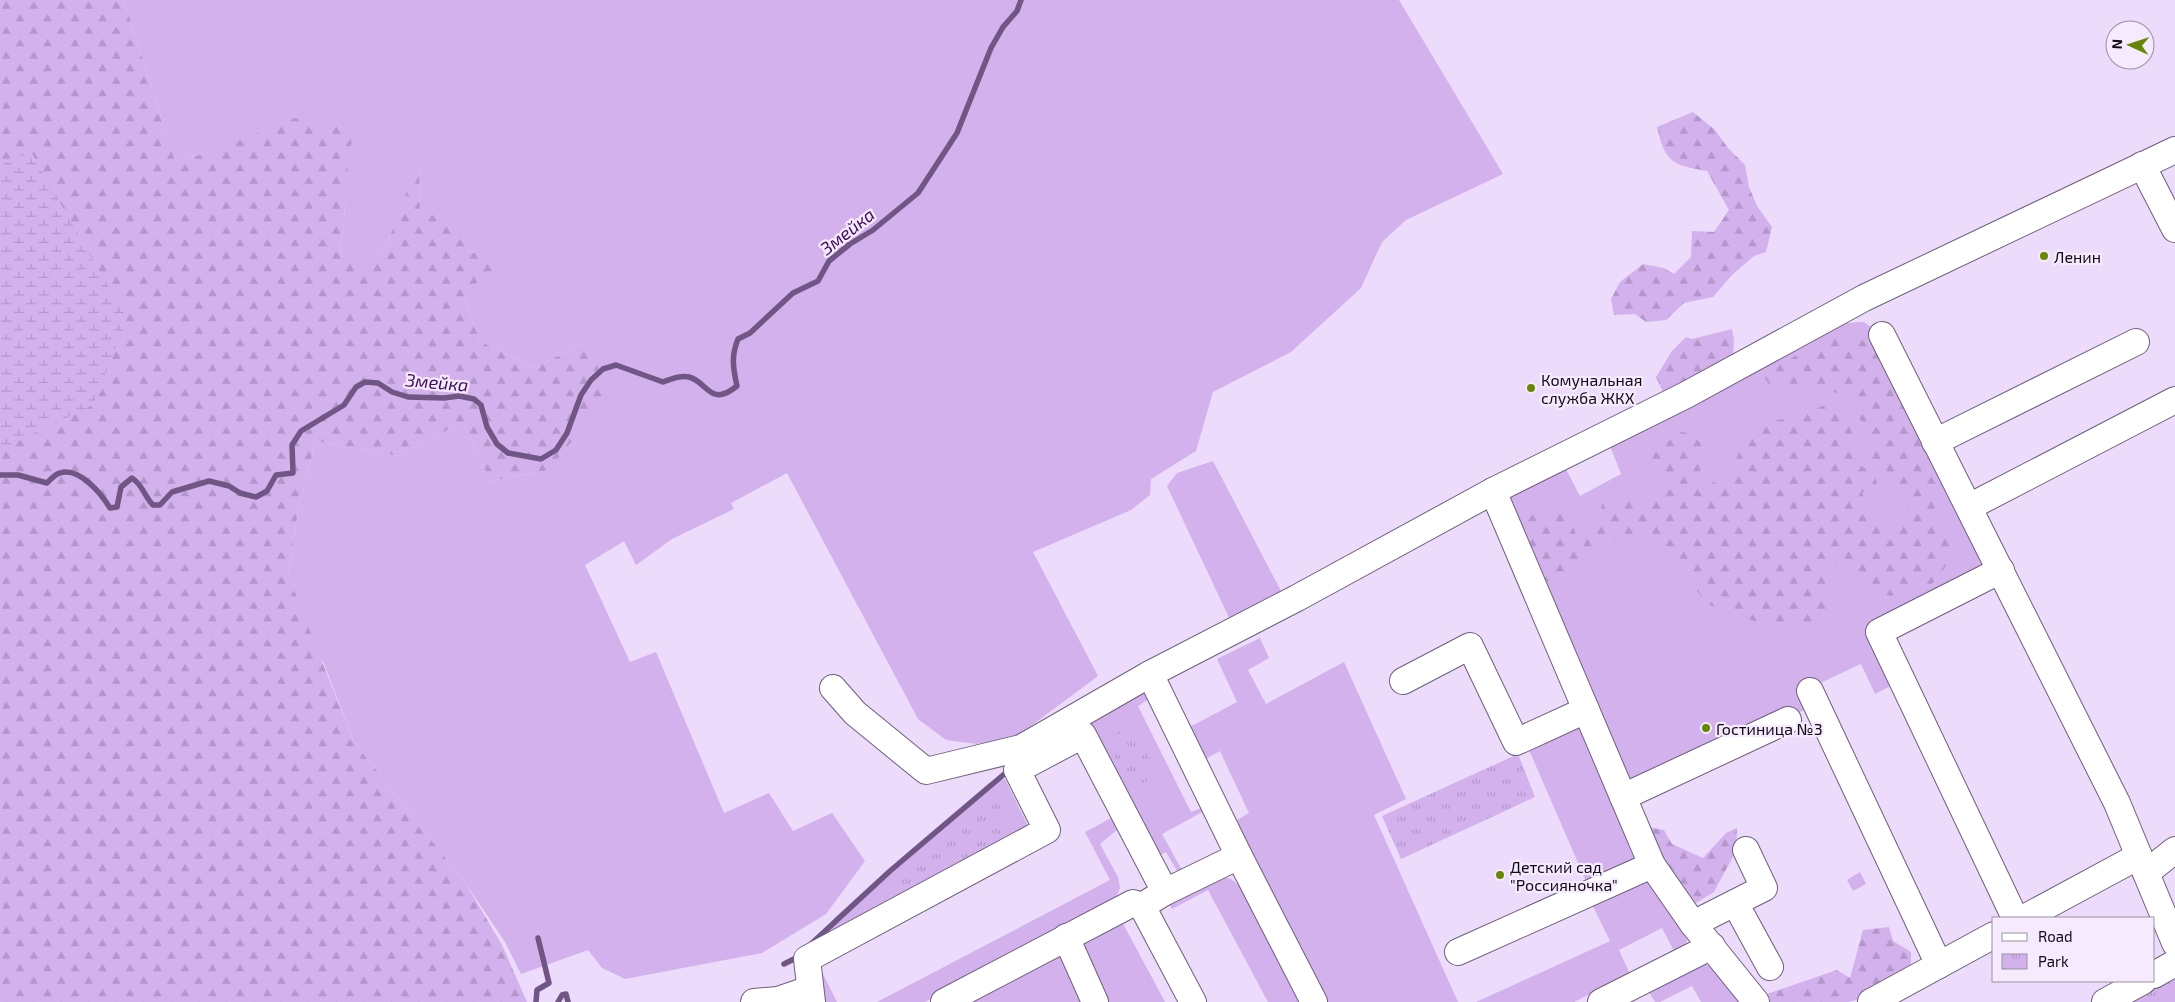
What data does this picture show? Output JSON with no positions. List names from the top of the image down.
{
  "water": ["Змейка"],
  "places": [
    "Ленин",
    "Комунальная служба ЖКХ",
    "Гостиница №3",
    "Детский сад \"Россияночка\""
  ],
  "legend": ["Road", "Park"],
  "north": "left"
}
